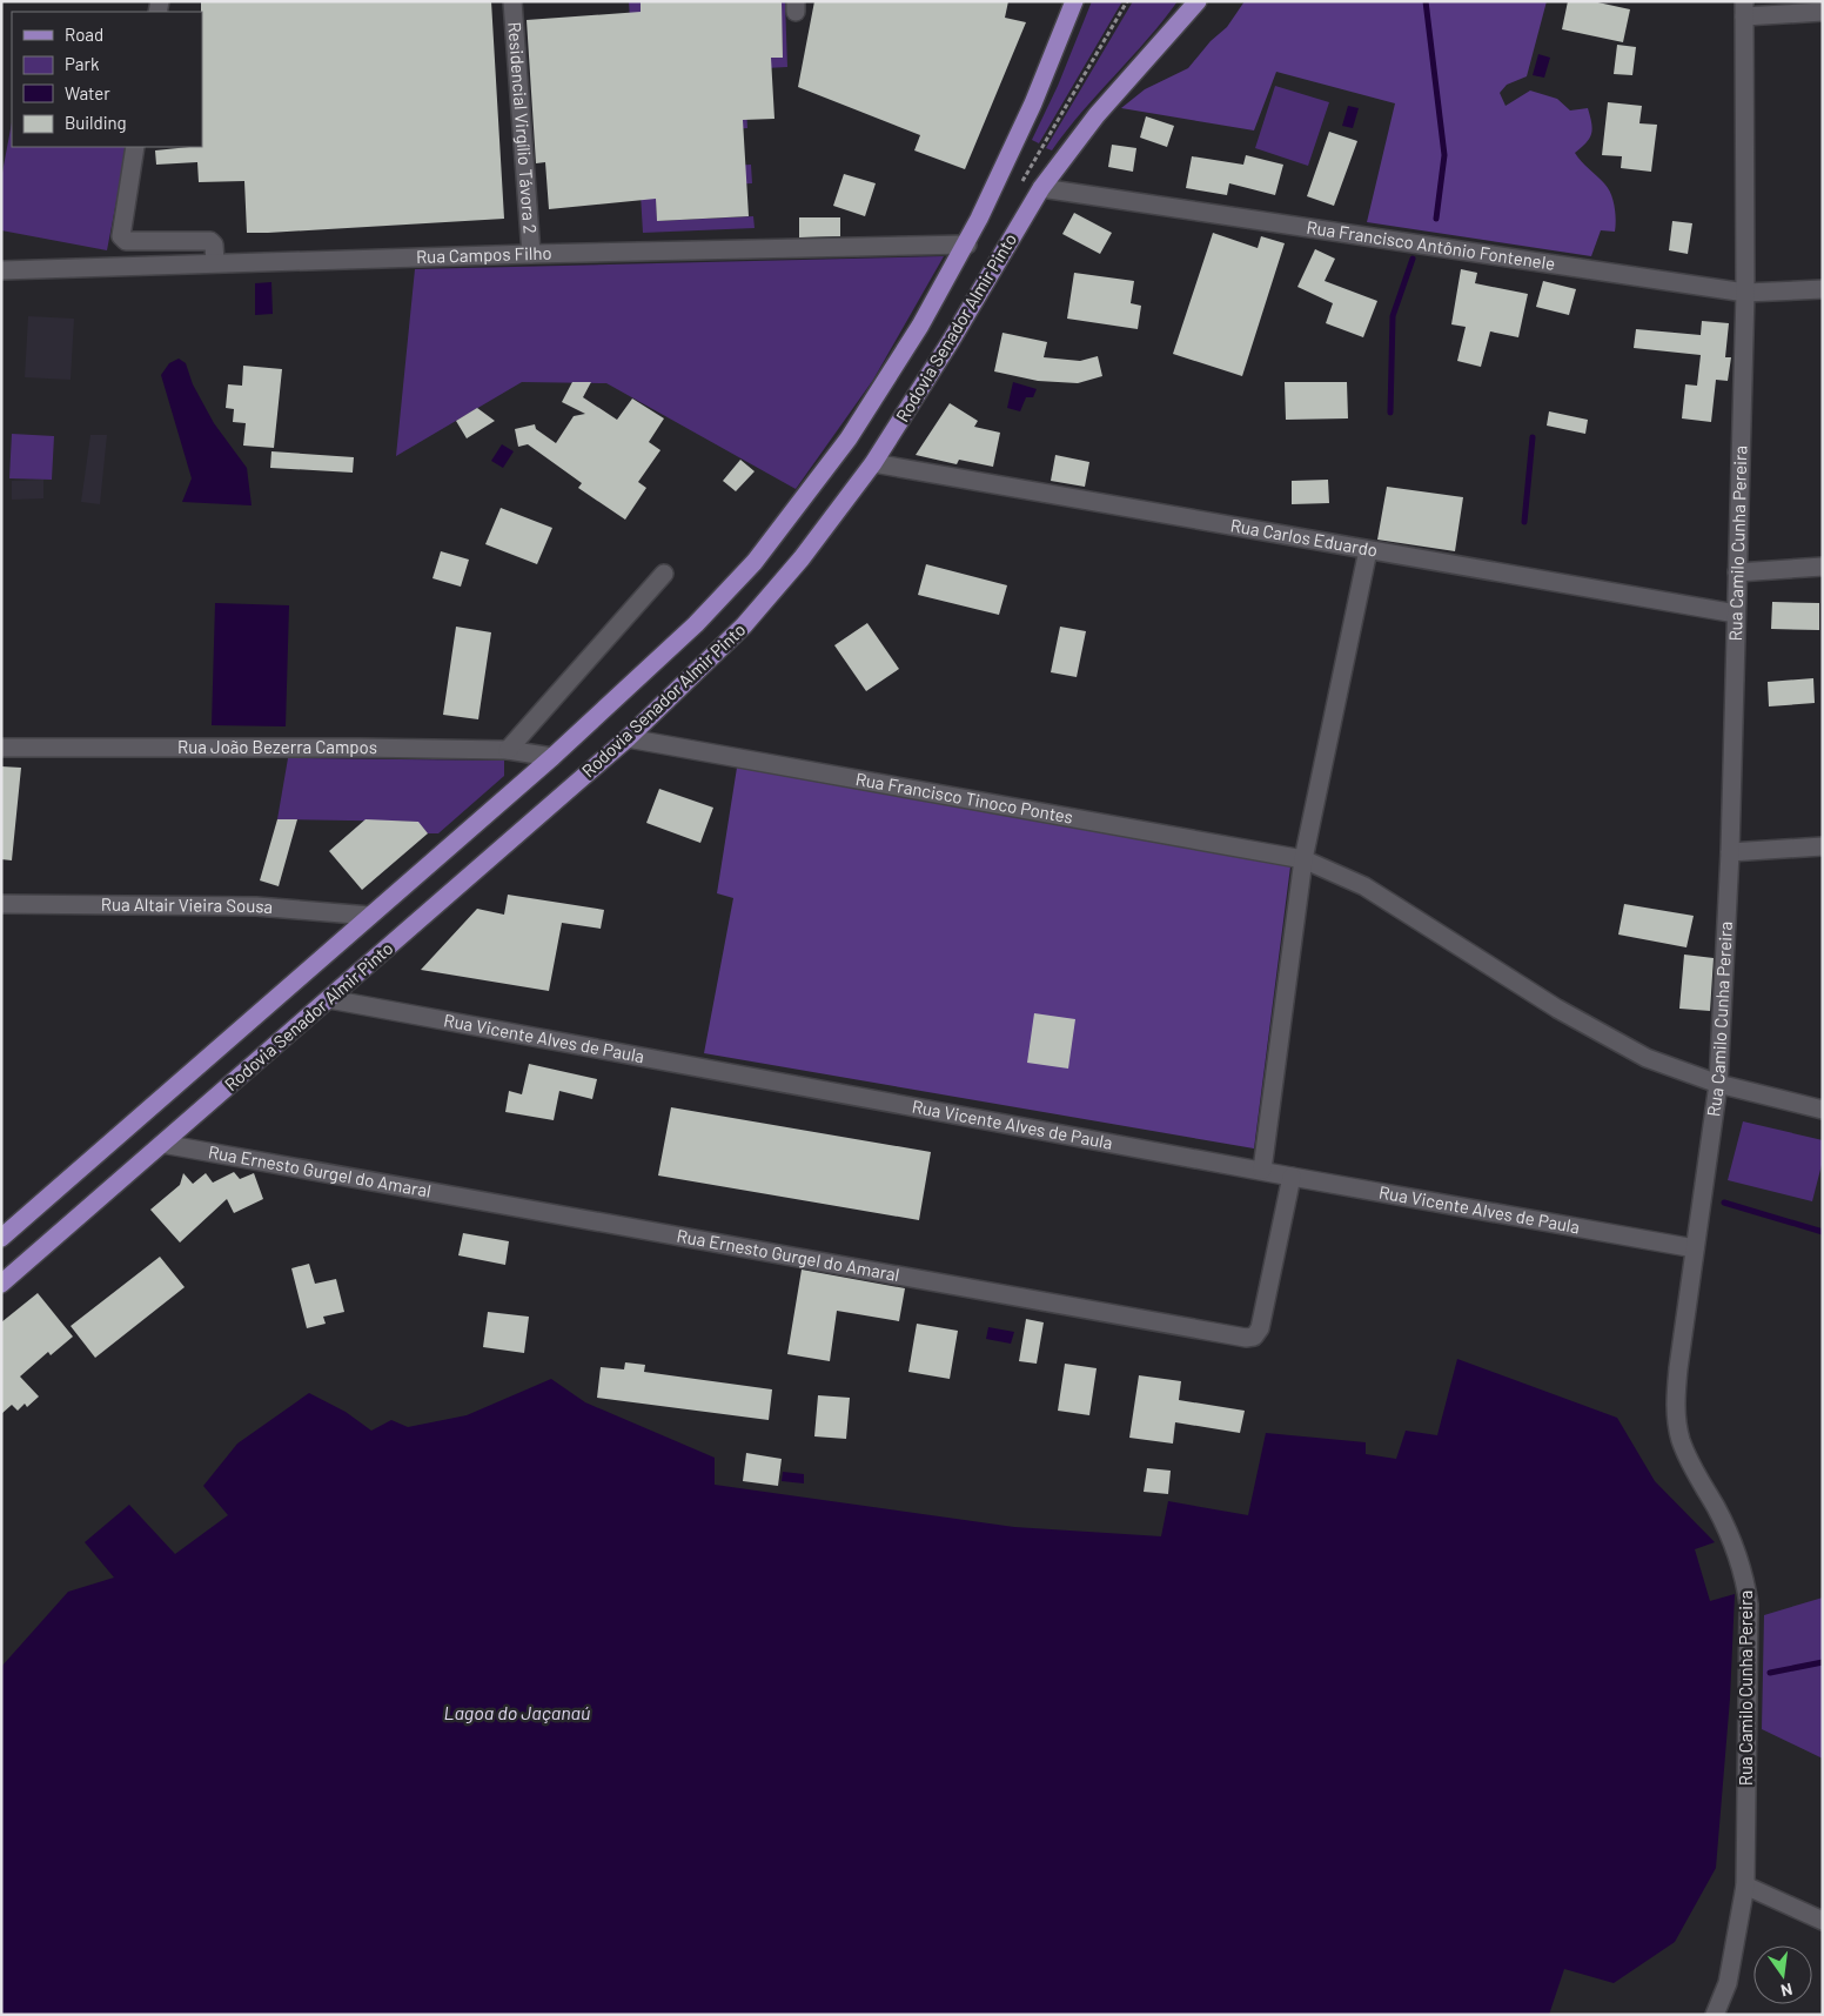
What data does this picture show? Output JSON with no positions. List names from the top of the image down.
{
  "streets": {
    "main road": ["Rodovia Senador Almir Pinto"],
    "street": [
      "Residencial Virgílio Távora 2",
      "Rua Francisco Antônio Fontenele",
      "Rua Campos Filho",
      "Rua Carlos Eduardo",
      "Rua Camilo Cunha Pereira",
      "Rua João Bezerra Campos",
      "Rua Francisco Tinoco Pontes",
      "Rua Altair Vieira Sousa",
      "Rua Vicente Alves de Paula",
      "Rua Ernesto Gurgel do Amaral"
    ]
  },
  "crossings": [
    ["Residencial Virgílio Távora 2", "Rua Campos Filho"],
    ["Rua Francisco Antônio Fontenele", "Rodovia Senador Almir Pinto"],
    ["Rua Francisco Antônio Fontenele", "Rua Camilo Cunha Pereira"],
    ["Rua Campos Filho", "Rodovia Senador Almir Pinto"],
    ["Rodovia Senador Almir Pinto", "Rua Carlos Eduardo"],
    ["Rodovia Senador Almir Pinto", "Rua João Bezerra Campos"],
    ["Rodovia Senador Almir Pinto", "Rua Francisco Tinoco Pontes"],
    ["Rodovia Senador Almir Pinto", "Rua Altair Vieira Sousa"],
    ["Rodovia Senador Almir Pinto", "Rua Vicente Alves de Paula"],
    ["Rodovia Senador Almir Pinto", "Rua Ernesto Gurgel do Amaral"],
    ["Rua Carlos Eduardo", "Rua Camilo Cunha Pereira"],
    ["Rua Camilo Cunha Pereira", "Rua Francisco Tinoco Pontes"],
    ["Rua Camilo Cunha Pereira", "Rua Vicente Alves de Paula"],
    ["Rua Vicente Alves de Paula", "Rua Ernesto Gurgel do Amaral"]
  ],
  "water": ["Lagoa do Jaçanaú"],
  "legend": [
    "Road",
    "Park",
    "Water",
    "Building"
  ],
  "north": "bottom"
}
